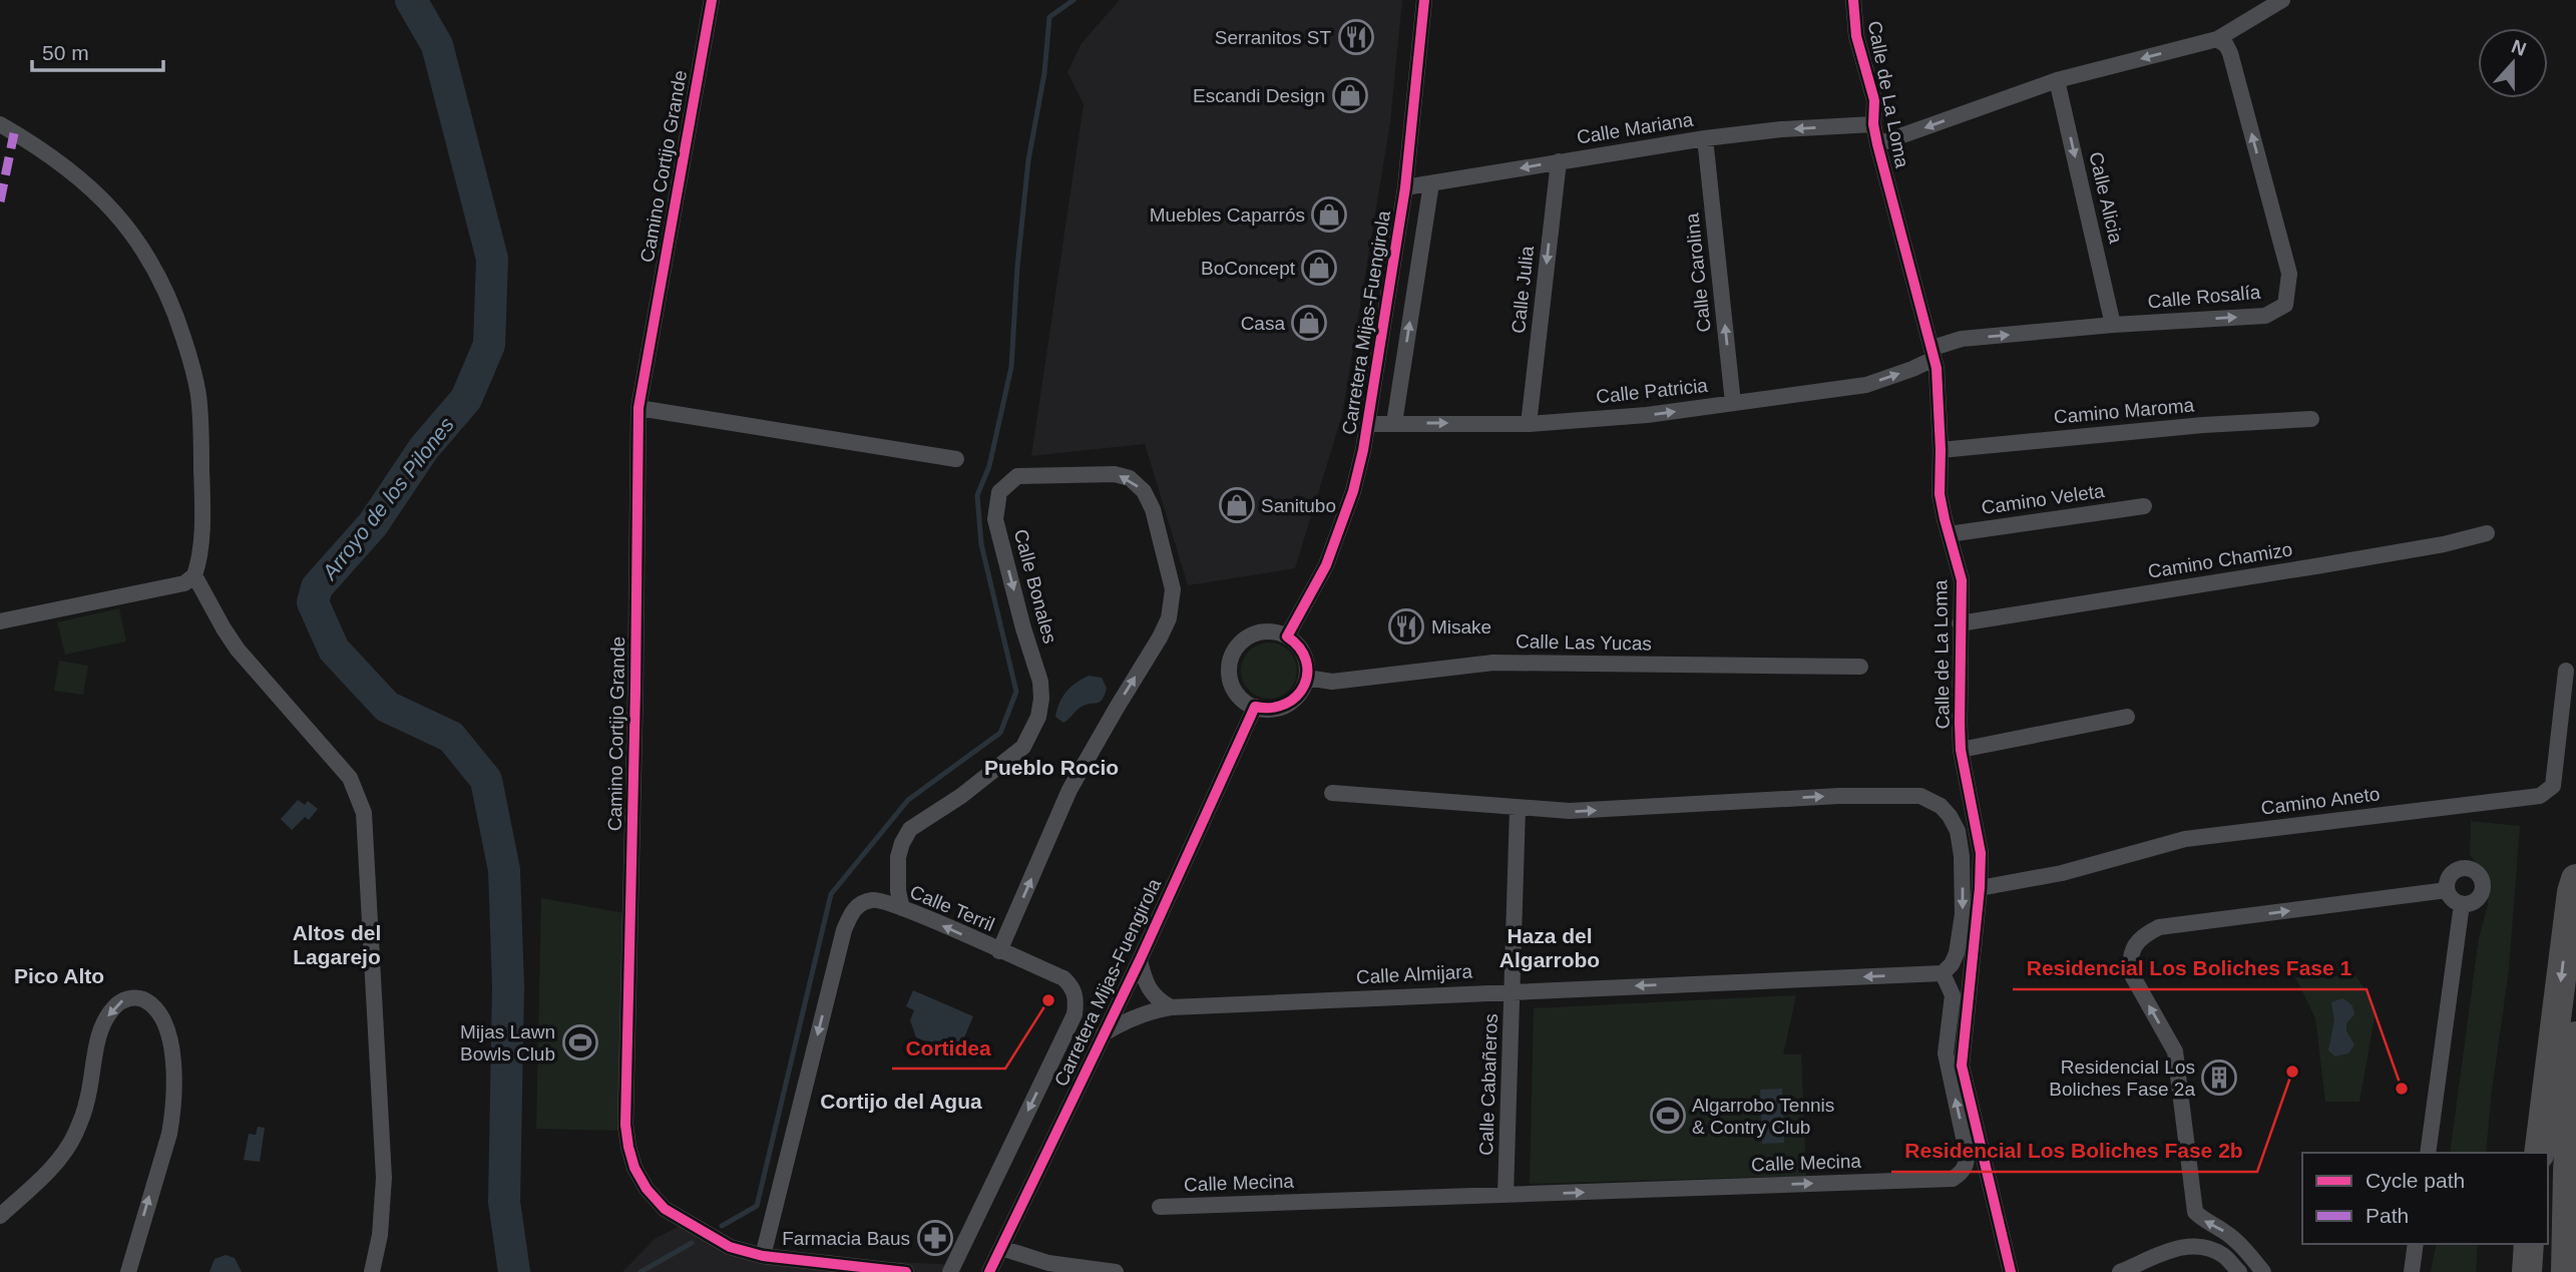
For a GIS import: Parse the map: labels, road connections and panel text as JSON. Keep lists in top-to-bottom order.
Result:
{
  "streets": {
    "street": [
      "Calle de La Loma",
      "Calle Mariana",
      "Camino Cortijo Grande",
      "Calle Alicia",
      "Calle Carolina",
      "Calle Julia",
      "Calle Rosalía",
      "Carretera Mijas-Fuengirola",
      "Calle Patricia",
      "Camino Maroma",
      "Camino Veleta",
      "Camino Chamizo",
      "Calle Bonales",
      "Calle Las Yucas",
      "Camino Aneto",
      "Calle Terril",
      "Calle Almijara",
      "Calle Cabañeros",
      "Calle Mecina"
    ]
  },
  "crossings": [
    ["Calle de La Loma", "Calle Mariana"],
    ["Calle de La Loma", "Calle Rosalía"],
    ["Calle de La Loma", "Calle Patricia"],
    ["Calle de La Loma", "Camino Maroma"],
    ["Calle de La Loma", "Camino Veleta"],
    ["Calle de La Loma", "Camino Chamizo"],
    ["Calle de La Loma", "Camino Aneto"],
    ["Calle Mariana", "Calle Carolina"],
    ["Calle Mariana", "Calle Julia"],
    ["Calle Mariana", "Carretera Mijas-Fuengirola"],
    ["Camino Cortijo Grande", "Calle Terril"],
    ["Calle Alicia", "Calle Rosalía"],
    ["Calle Carolina", "Calle Patricia"],
    ["Calle Julia", "Calle Patricia"],
    ["Calle Rosalía", "Calle Patricia"],
    ["Carretera Mijas-Fuengirola", "Calle Patricia"],
    ["Carretera Mijas-Fuengirola", "Calle Las Yucas"],
    ["Carretera Mijas-Fuengirola", "Calle Almijara"],
    ["Calle Bonales", "Calle Terril"],
    ["Calle Almijara", "Calle Cabañeros"],
    ["Calle Almijara", "Calle Mecina"],
    ["Calle Cabañeros", "Calle Mecina"]
  ],
  "one_way": [
    "Calle Mariana",
    "Calle Alicia",
    "Calle Carolina",
    "Calle Patricia",
    "Calle Almijara"
  ],
  "districts": [
    "Pueblo Rocio",
    "Altos del Lagarejo",
    "Haza del Algarrobo",
    "Pico Alto",
    "Cortijo del Agua"
  ],
  "water": ["Arroyo de los Pilones"],
  "places": {
    "restaurant": ["Serranitos ST", "Misake"],
    "shop": [
      "Escandi Design",
      "Muebles Caparrós",
      "BoConcept",
      "Casa",
      "Sanitubo"
    ],
    "other": ["Cortidea", "Residencial Los Boliches Fase 2b", "Residencial Los Boliches Fase 1"],
    "sports": ["Mijas Lawn Bowls Club", "Algarrobo Tennis & Contry Club"],
    "building": ["Residencial Los Boliches Fase 2a"],
    "pharmacy": ["Farmacia Baus"]
  },
  "legend": ["Cycle path", "Path"],
  "scale_bar": "50 m",
  "north": "top"
}
